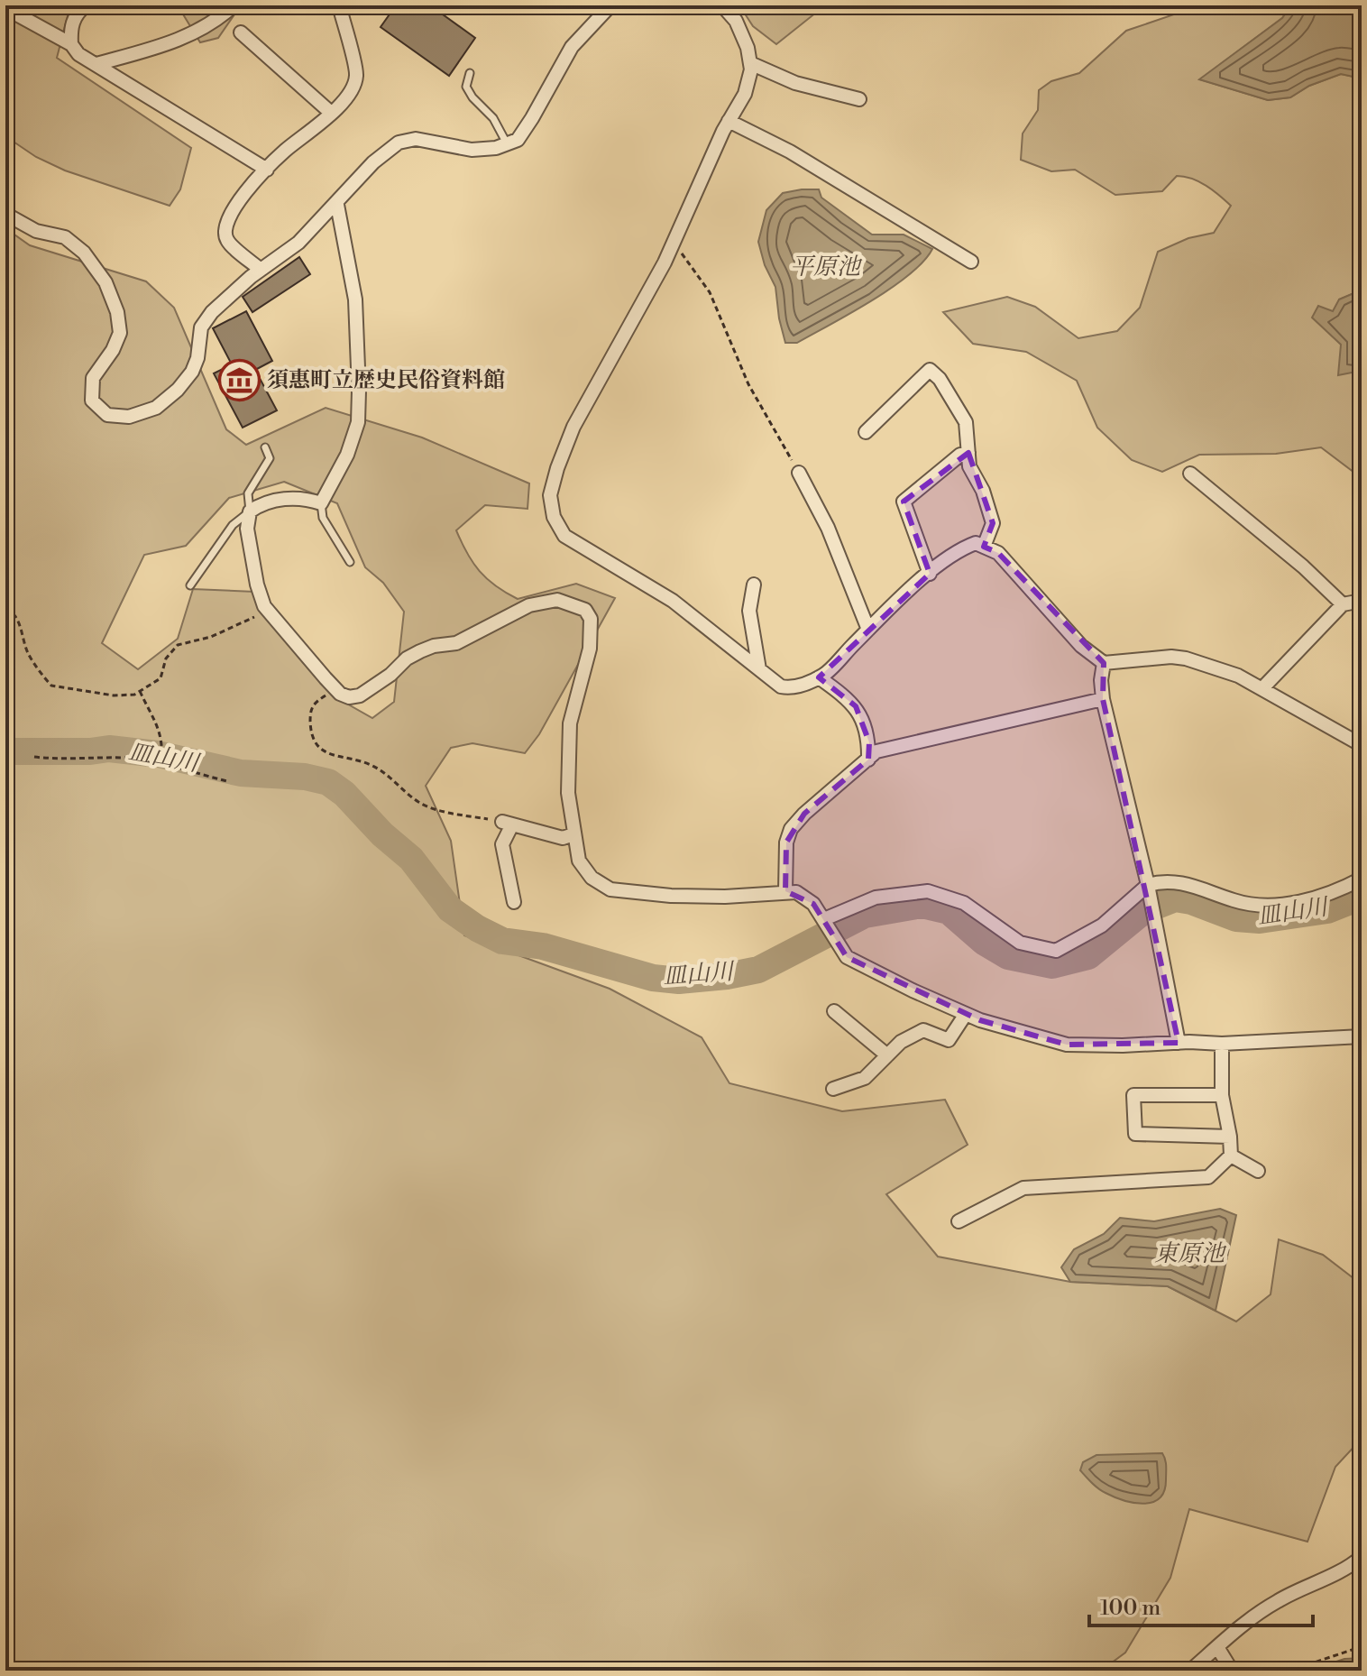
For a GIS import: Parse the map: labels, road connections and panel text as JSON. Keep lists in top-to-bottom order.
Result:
{
  "water": ["平原池", "皿山川", "東原池"],
  "places": {
    "museum": ["須惠町立歴史民俗資料館"]
  },
  "scale_bar": "100 m"
}
